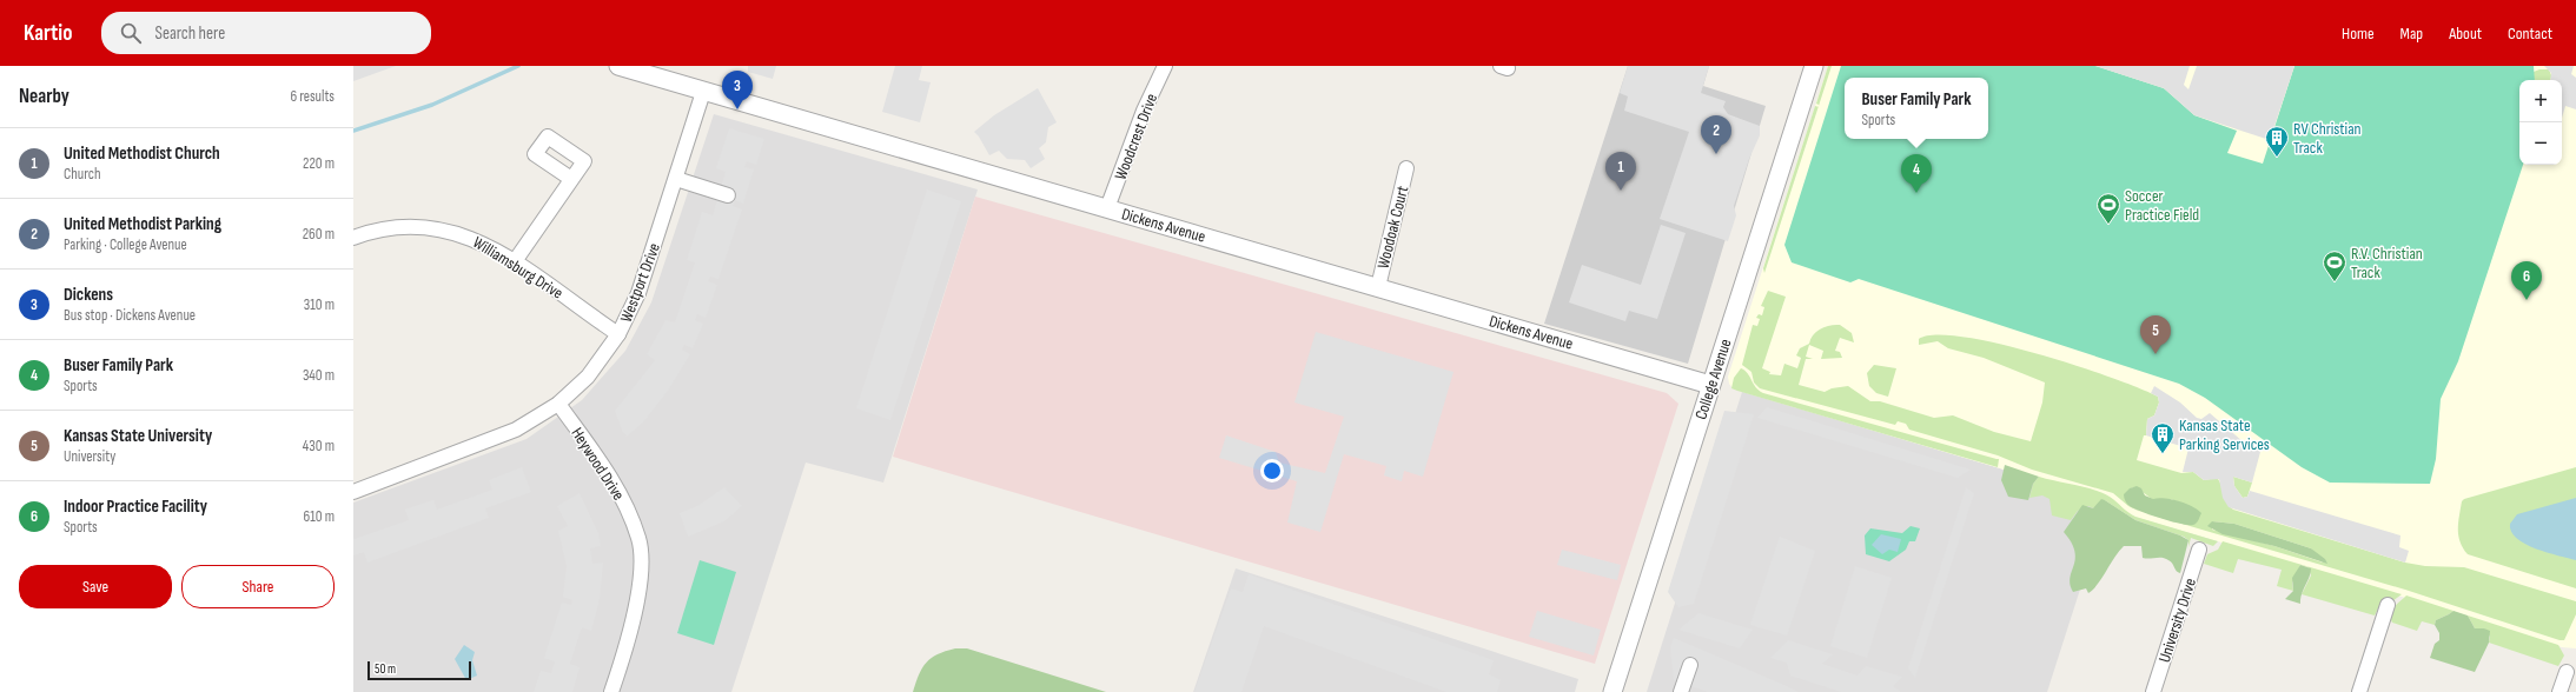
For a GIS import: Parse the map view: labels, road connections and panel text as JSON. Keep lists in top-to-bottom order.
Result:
{
  "streets": {
    "street": [
      "Woodcrest Drive",
      "Dickens Avenue",
      "Woodoak Court",
      "Williamsburg Drive",
      "Westport Drive",
      "College Avenue",
      "Heywood Drive",
      "University Drive"
    ]
  },
  "crossings": [
    ["Woodcrest Drive", "Dickens Avenue"],
    ["Dickens Avenue", "Woodoak Court"],
    ["Dickens Avenue", "Westport Drive"],
    ["Dickens Avenue", "College Avenue"],
    ["Williamsburg Drive", "Westport Drive"],
    ["Westport Drive", "Heywood Drive"]
  ],
  "places": {
    "building": ["RV Christian Track", "Kansas State Parking Services"],
    "sports": ["Soccer Practice Field", "R.V. Christian Track"]
  },
  "scale_bar": "50 m",
  "page": {
    "header": "Kartio",
    "search": "Search here",
    "nav": [
      "Home",
      "Map",
      "About",
      "Contact"
    ],
    "heading": ["Nearby", "6 results"],
    "pins": [
      "3",
      "2",
      "1",
      "4",
      "6",
      "5"
    ],
    "popup": ["Buser Family Park", "Sports"],
    "map_buttons": ["+", "−"],
    "list": [
      {
        "mark": "1",
        "name": "United Methodist Church",
        "note": "Church",
        "value": "220 m"
      },
      {
        "mark": "2",
        "name": "United Methodist Parking",
        "note": "Parking · College Avenue",
        "value": "260 m"
      },
      {
        "mark": "3",
        "name": "Dickens",
        "note": "Bus stop · Dickens Avenue",
        "value": "310 m"
      },
      {
        "mark": "4",
        "name": "Buser Family Park",
        "note": "Sports",
        "value": "340 m"
      },
      {
        "mark": "5",
        "name": "Kansas State University",
        "note": "University",
        "value": "430 m"
      },
      {
        "mark": "6",
        "name": "Indoor Practice Facility",
        "note": "Sports",
        "value": "610 m"
      }
    ],
    "buttons": ["Save", "Share"],
    "scale": "50 m"
  }
}
